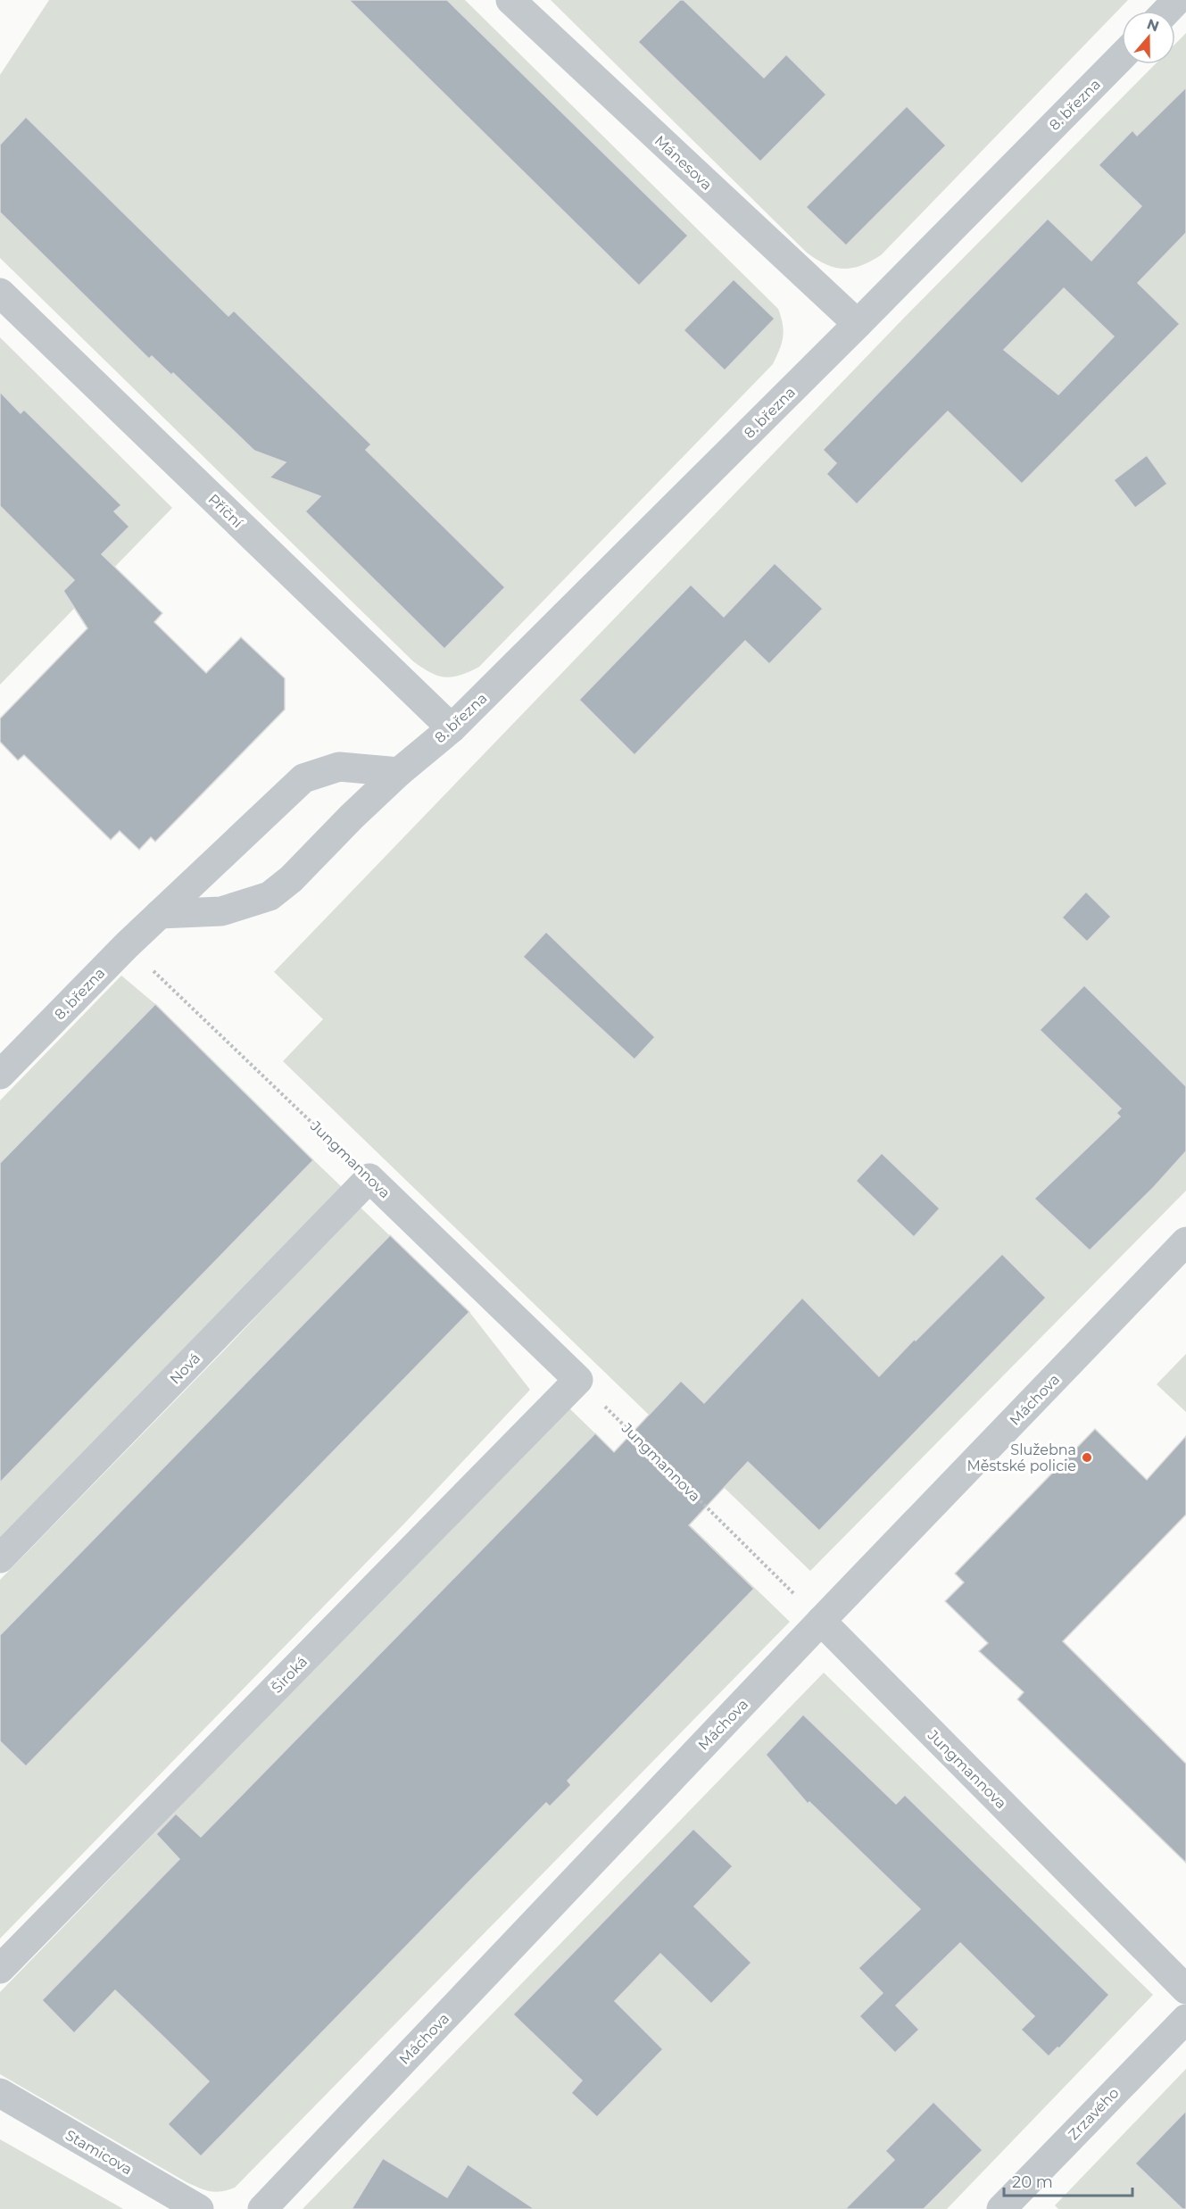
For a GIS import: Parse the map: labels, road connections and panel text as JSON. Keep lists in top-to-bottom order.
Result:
{
  "streets": {
    "street": [
      "8. března",
      "Mánesova",
      "Příční",
      "Jungmannova",
      "Nová",
      "Máchova",
      "Široká",
      "Zrzavého",
      "Stamicova"
    ]
  },
  "crossings": [
    ["8. března", "Mánesova"],
    ["8. března", "Příční"],
    ["8. března", "Jungmannova"],
    ["Jungmannova", "Nová"],
    ["Jungmannova", "Máchova"],
    ["Jungmannova", "Široká"]
  ],
  "places": ["Služebna Městské policie"],
  "scale_bar": "20 m",
  "north": "top"
}
